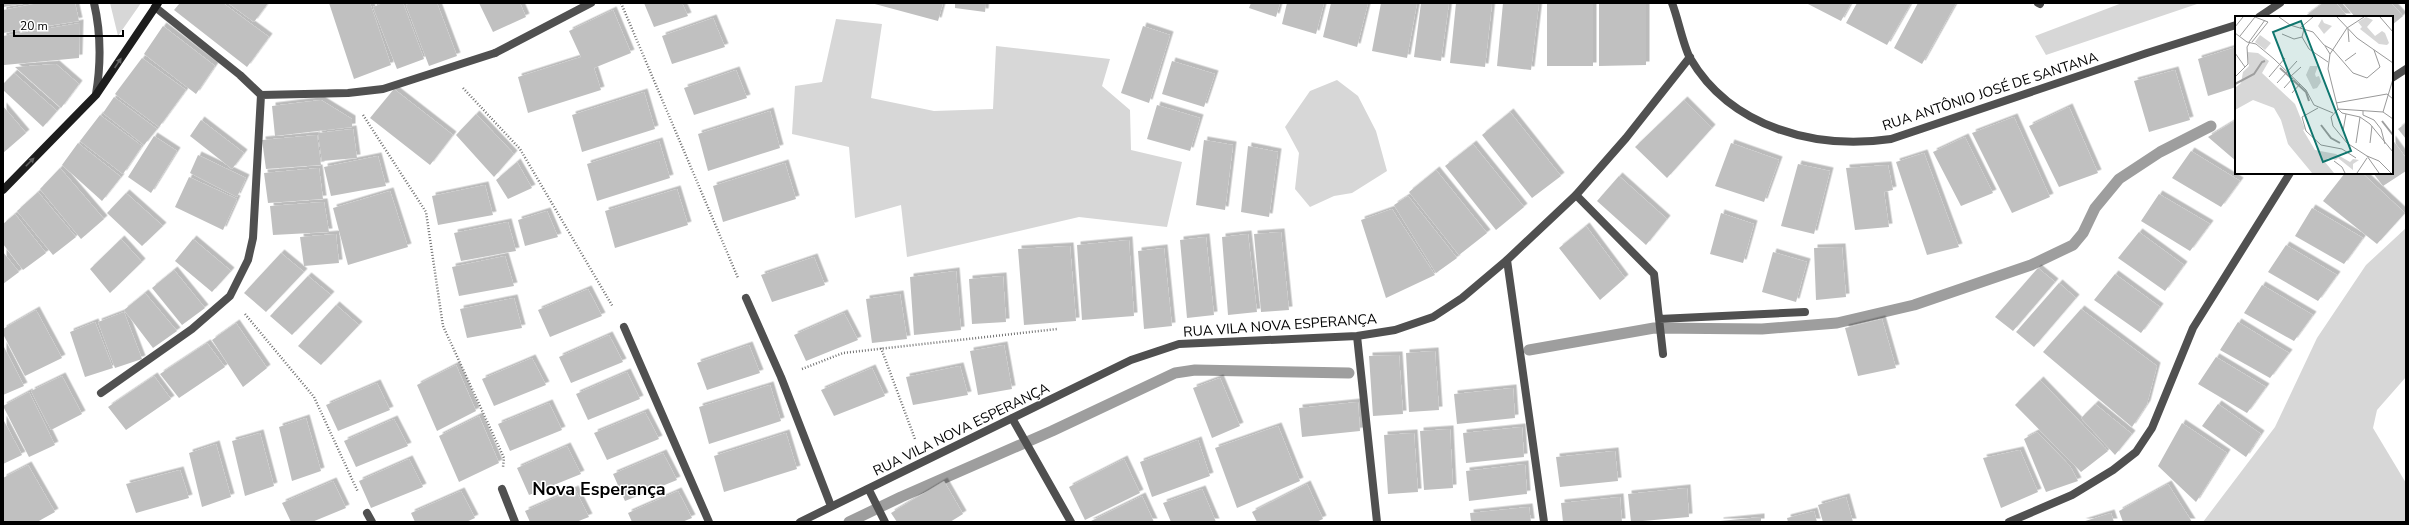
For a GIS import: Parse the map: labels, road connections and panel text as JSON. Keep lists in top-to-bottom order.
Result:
{
  "streets": {
    "street": ["RUA ANTÔNIO JOSÉ DE SANTANA", "RUA VILA NOVA ESPERANÇA"]
  },
  "crossings": [
    ["RUA ANTÔNIO JOSÉ DE SANTANA", "RUA VILA NOVA ESPERANÇA"]
  ],
  "districts": ["Nova Esperança"],
  "scale_bar": "20 m"
}
